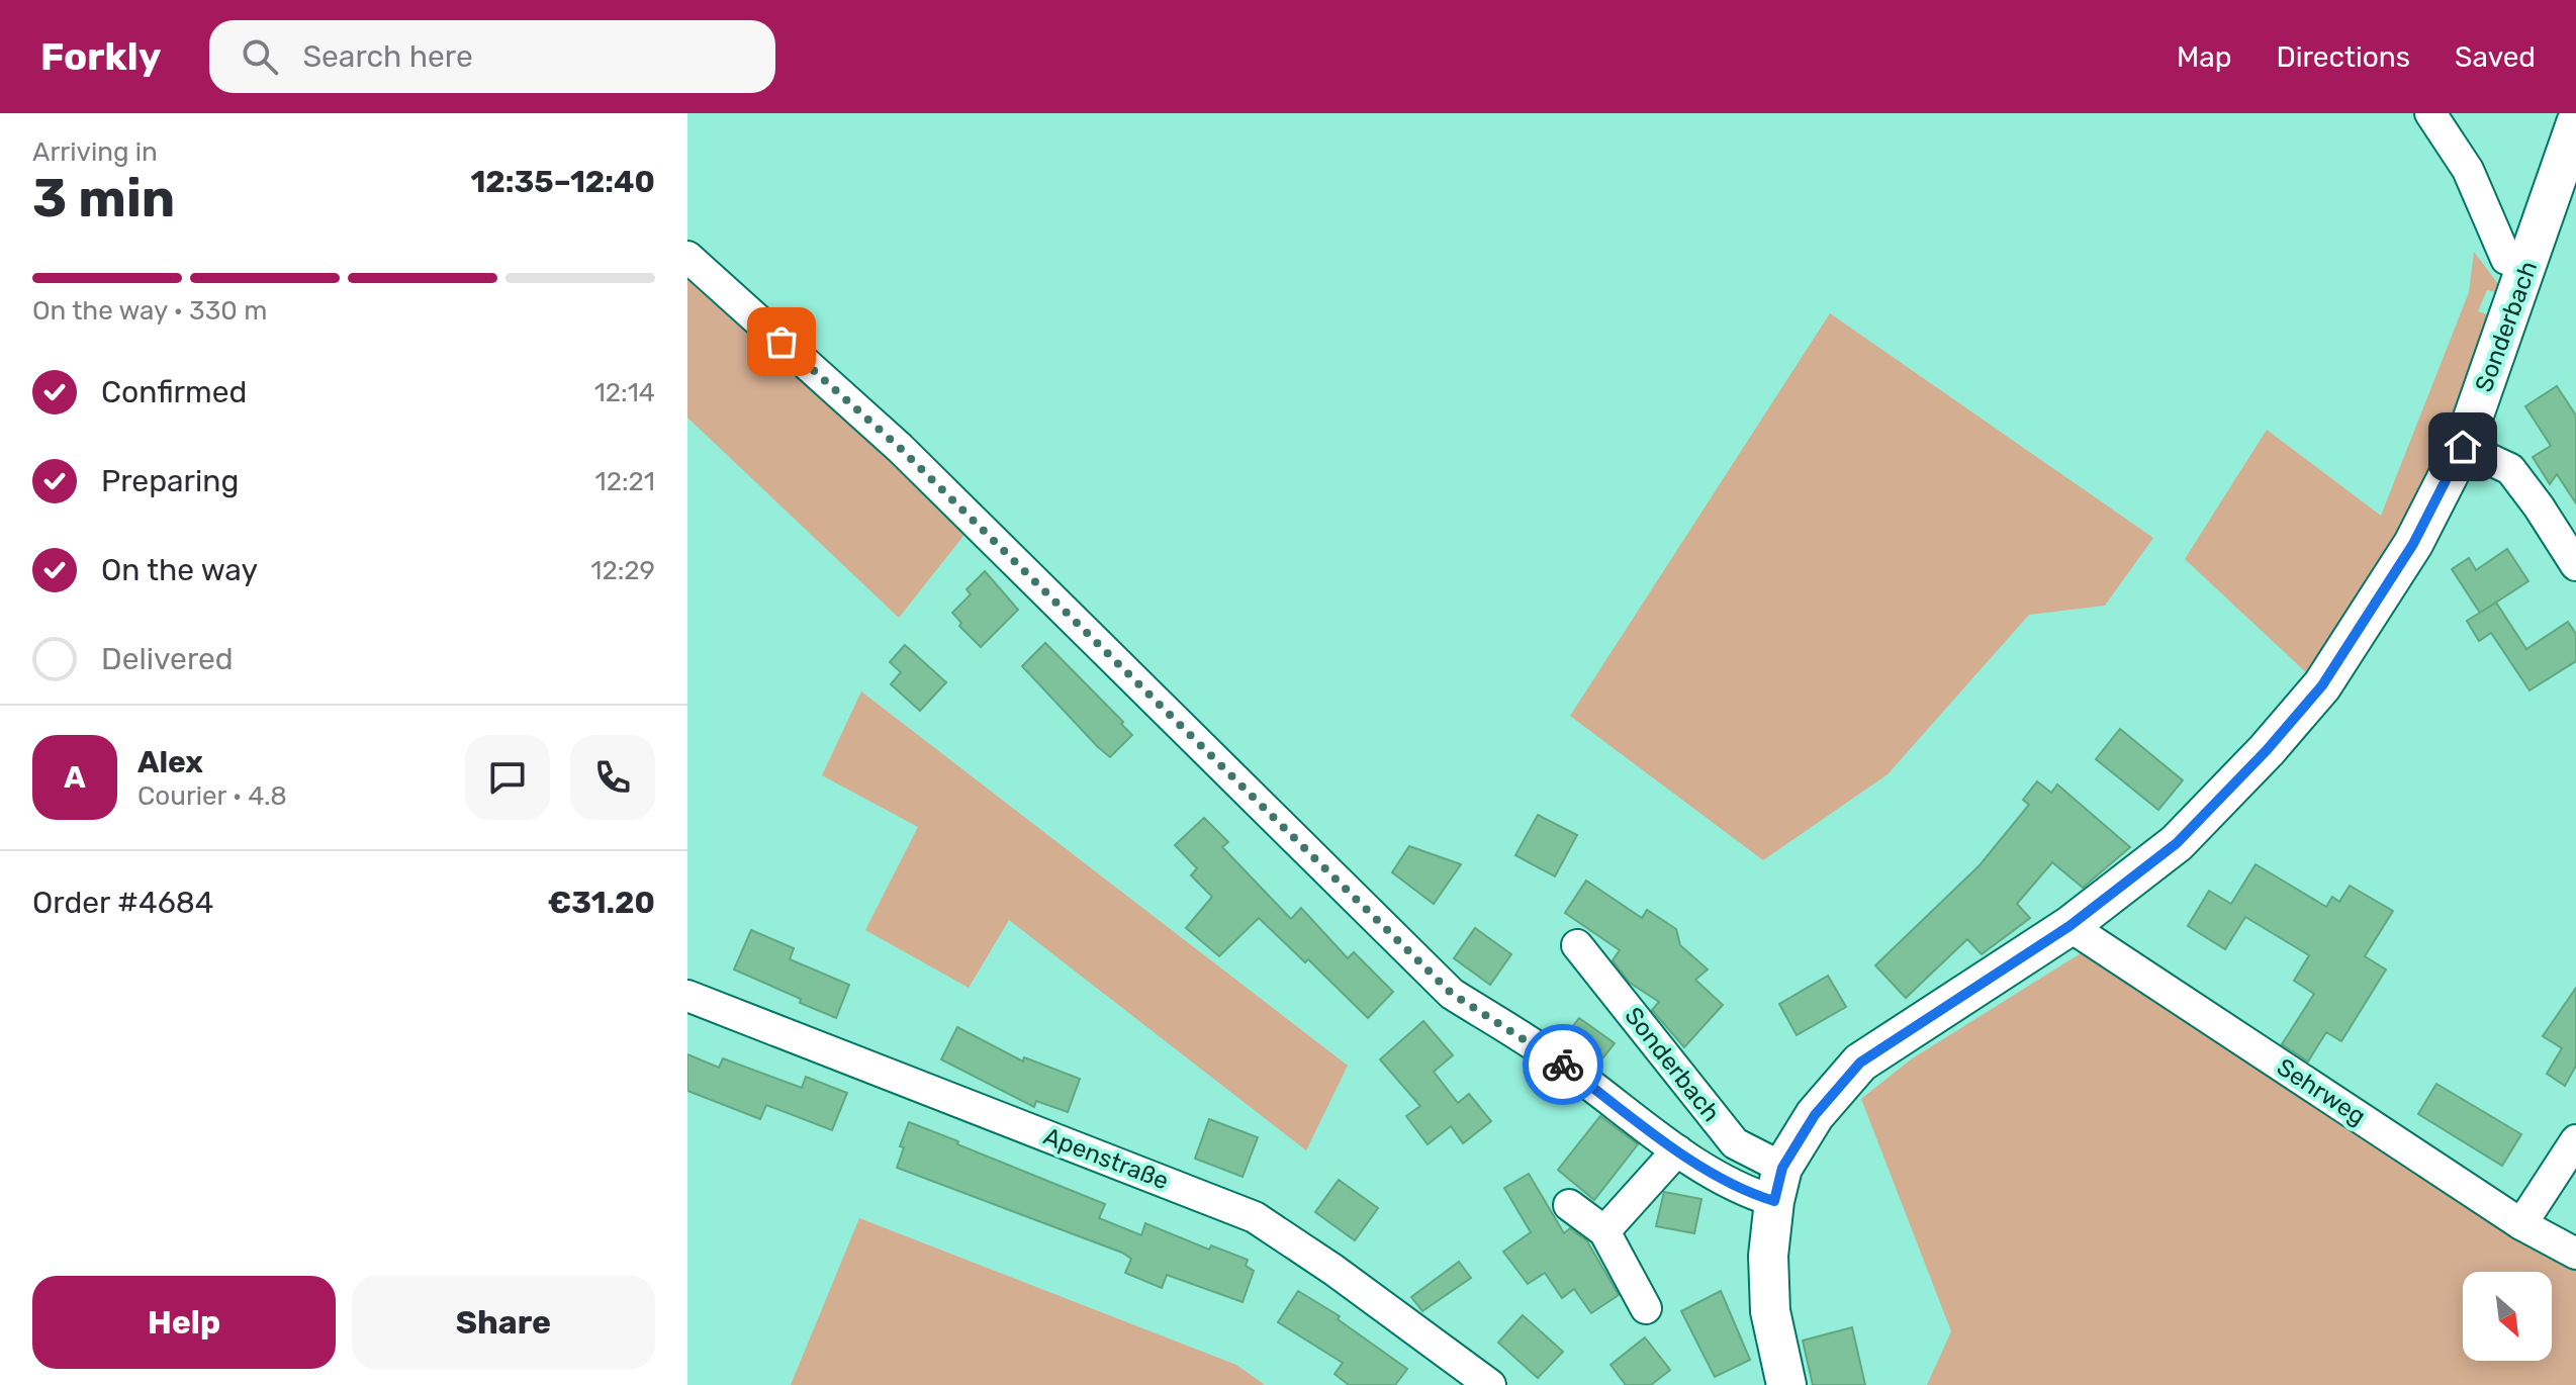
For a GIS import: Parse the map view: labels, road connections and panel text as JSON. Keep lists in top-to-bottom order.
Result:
{
  "streets": {
    "street": ["Sonderbach", "Sehrweg", "Apenstraße"]
  },
  "crossings": [
    ["Sonderbach", "Sehrweg"]
  ],
  "north": "bottom right",
  "page": {
    "header": "Forkly",
    "search": "Search here",
    "nav": ["Map", "Directions", "Saved"],
    "heading": ["3 min", "Arriving in", "12:35–12:40"],
    "panel": [
      "Alex",
      "Courier · 4.8",
      "Order #4684",
      "€31.20"
    ],
    "bar": "On the way · 330 m",
    "list": [
      ["Confirmed", "12:14"],
      ["Preparing", "12:21"],
      ["On the way", "12:29"],
      "Delivered"
    ],
    "round": "A",
    "buttons": ["Help", "Share"]
  }
}
